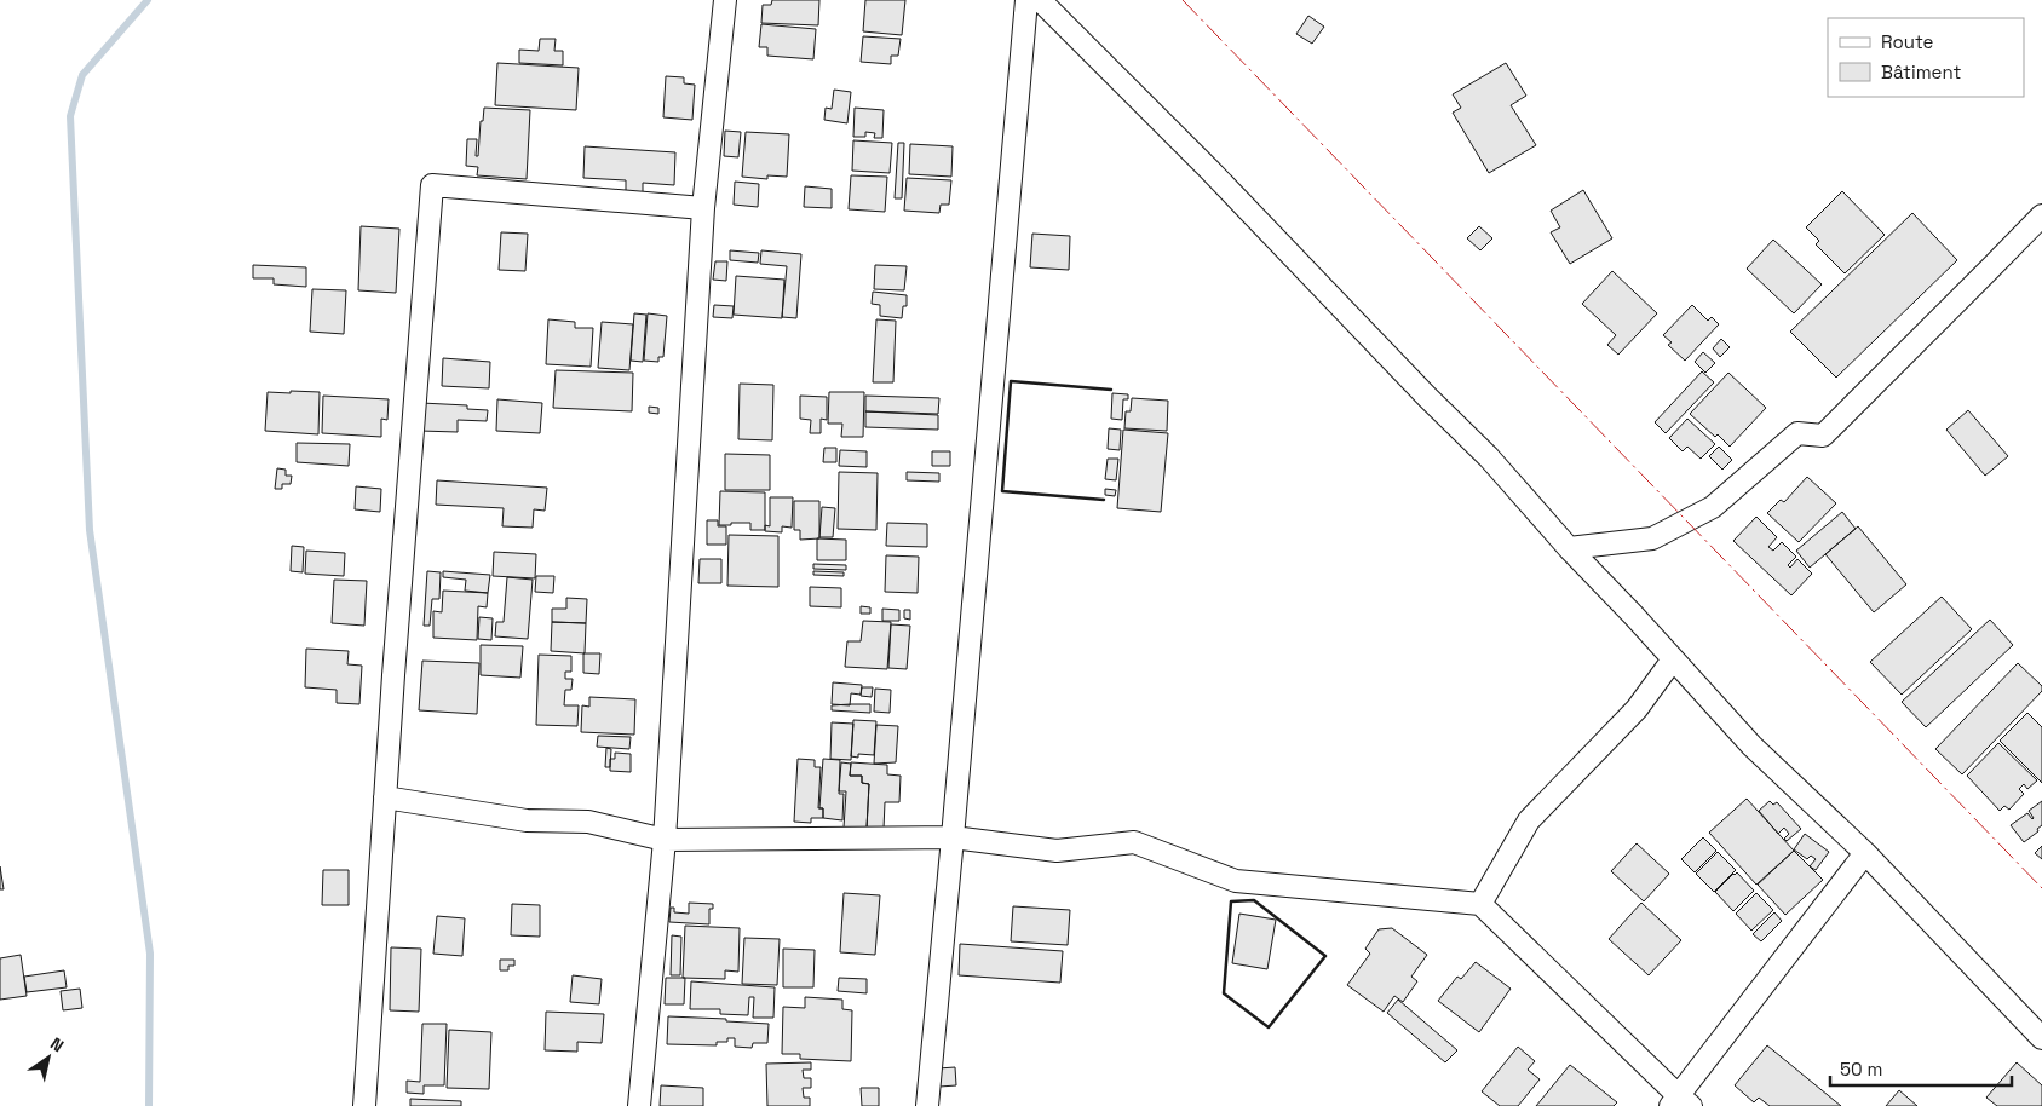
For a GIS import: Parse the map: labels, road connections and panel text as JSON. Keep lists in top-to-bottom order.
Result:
{
  "legend": ["Route", "Bâtiment"],
  "scale_bar": "50 m",
  "north": "top right"
}
